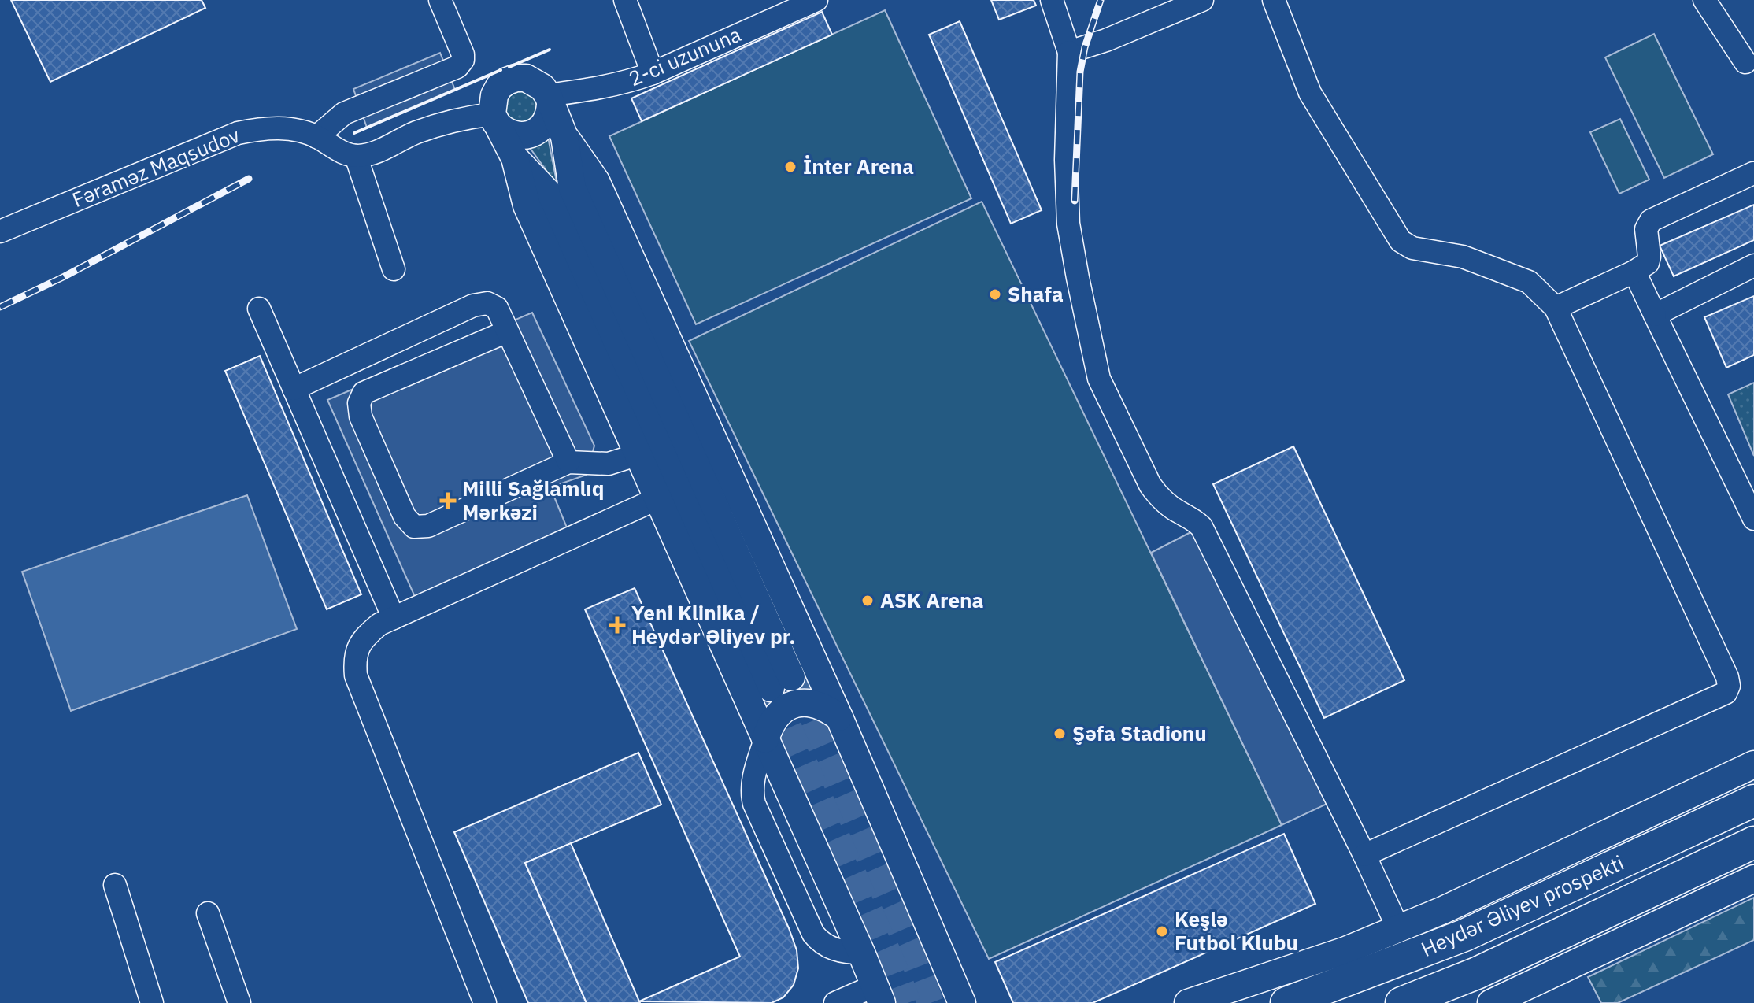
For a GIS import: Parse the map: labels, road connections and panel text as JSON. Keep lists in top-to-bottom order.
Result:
{
  "streets": {
    "highway": ["Heydər Əliyev prospekti"],
    "street": ["2-ci uzununa", "Fəraməz Maqsudov"]
  },
  "places": {
    "other": [
      "İnter Arena",
      "Shafa",
      "ASK Arena",
      "Şəfa Stadionu",
      "Keşlə Futbol Klubu"
    ],
    "health": ["Milli Sağlamlıq Mərkəzi", "Yeni Klinika / Heydər Əliyev pr."]
  }
}
